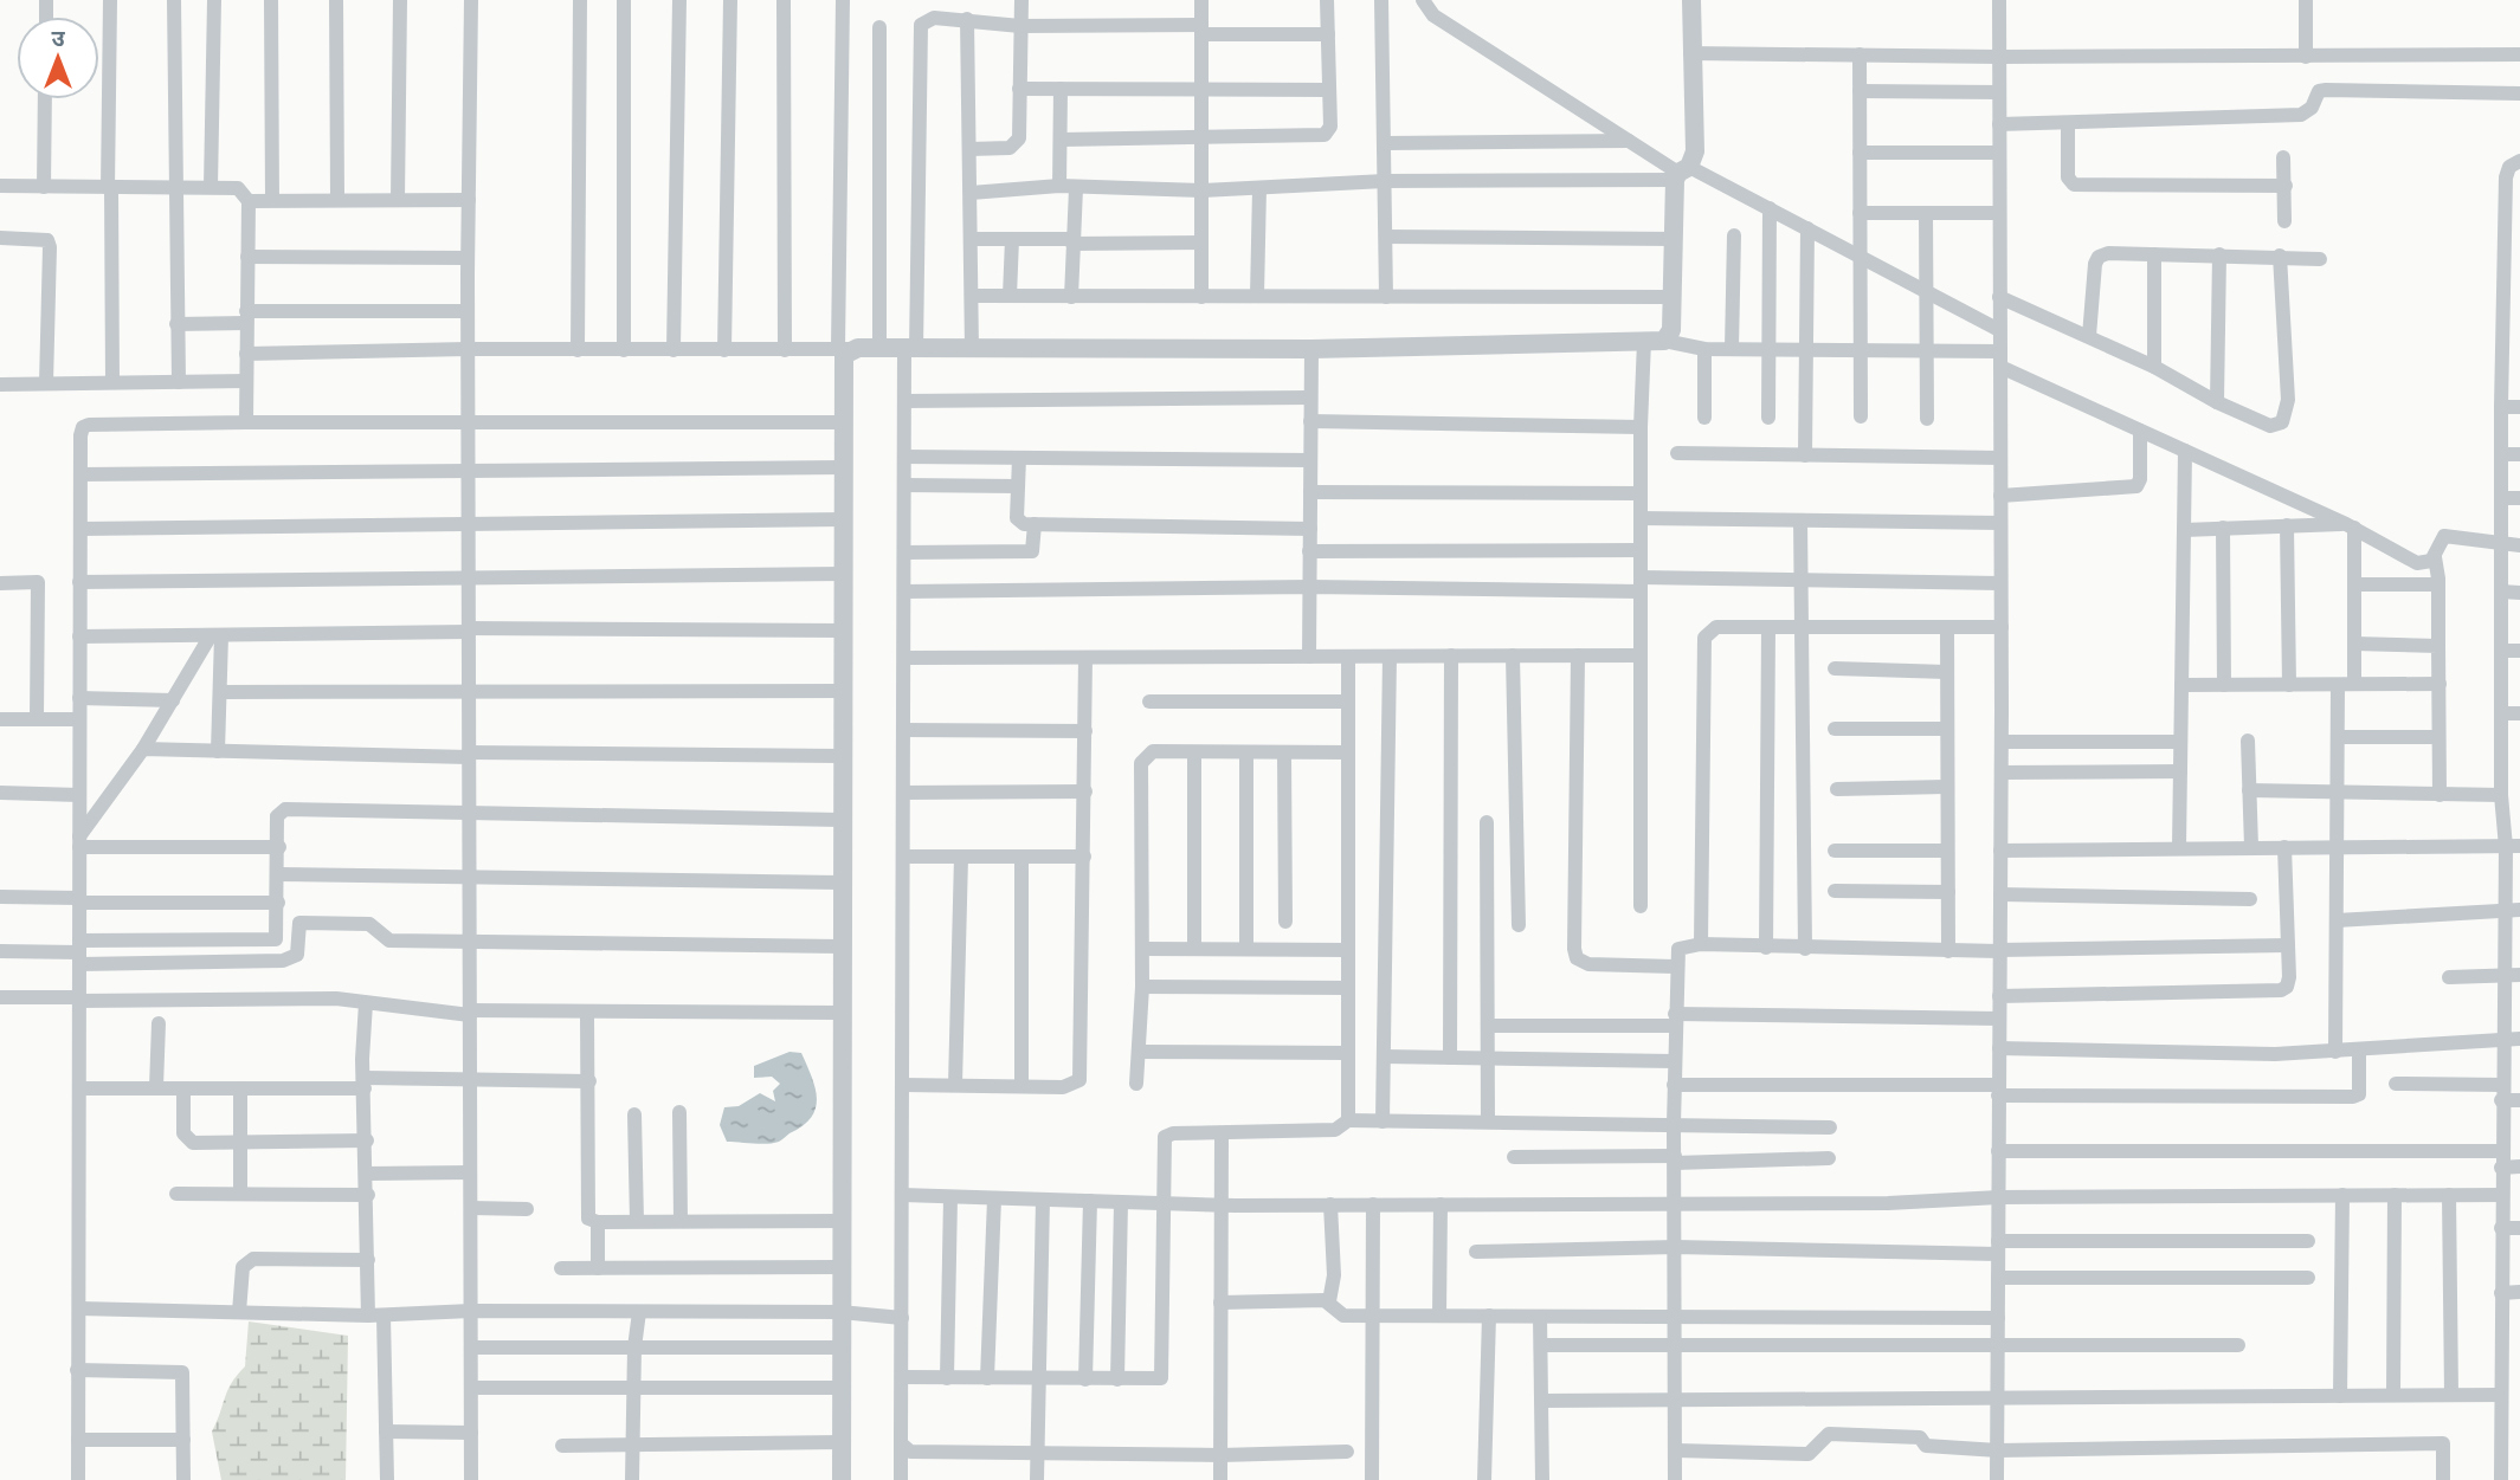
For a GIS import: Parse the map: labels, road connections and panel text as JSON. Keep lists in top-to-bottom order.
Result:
{
  "north": "top"
}
